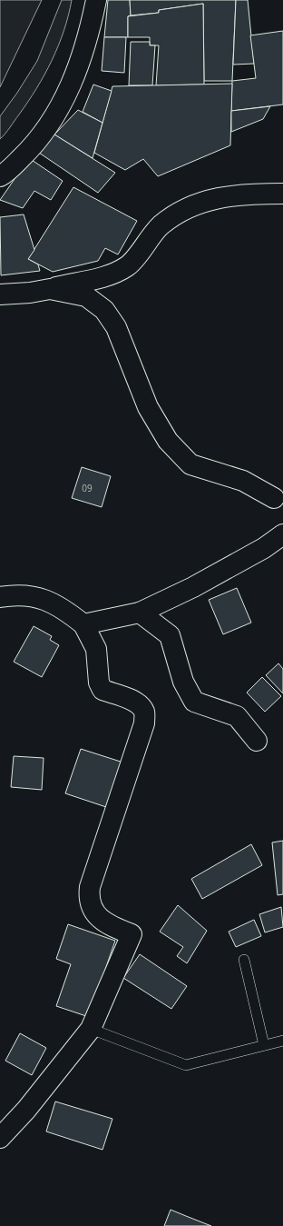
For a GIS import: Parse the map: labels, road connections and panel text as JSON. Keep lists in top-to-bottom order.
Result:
{
  "house_numbers": ["09"]
}
